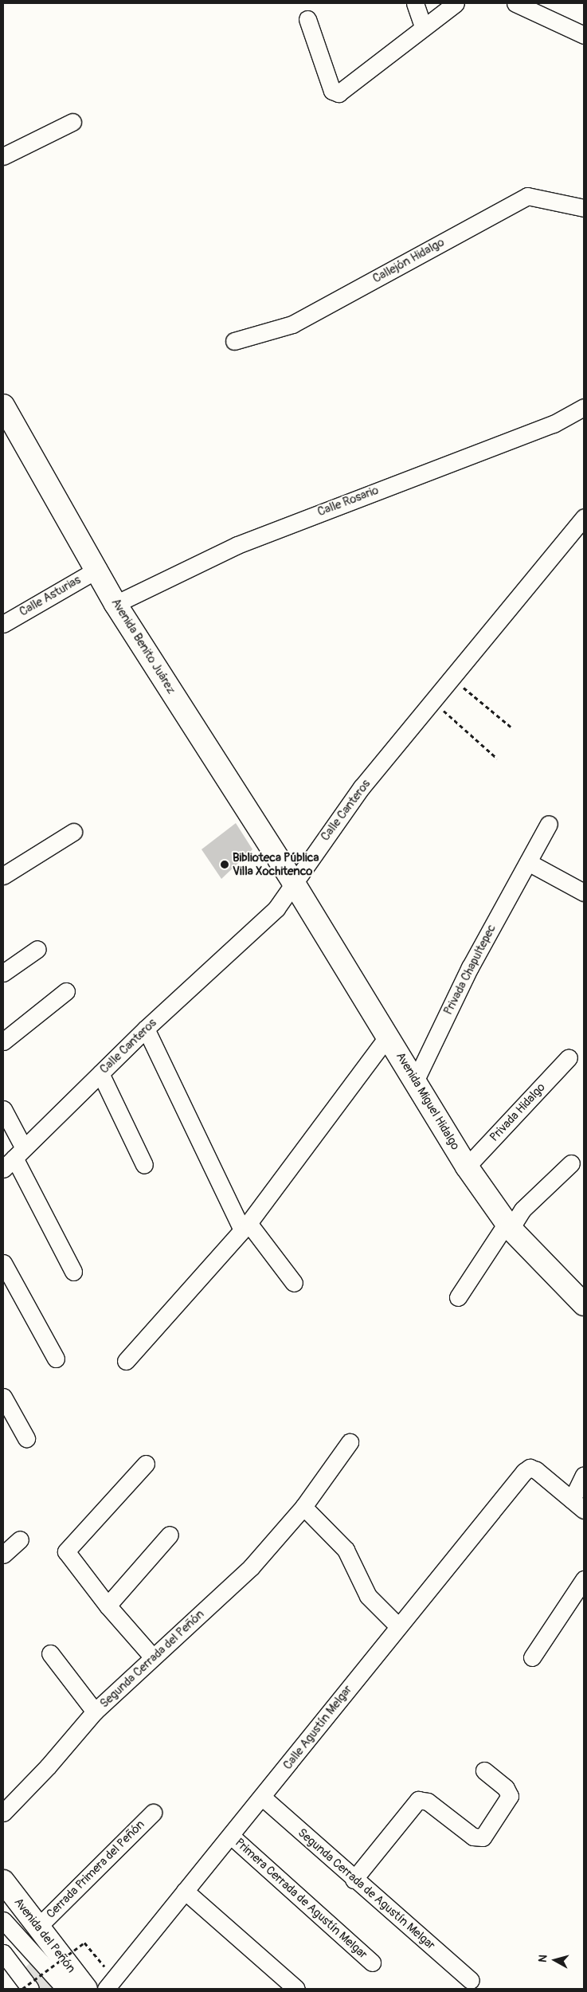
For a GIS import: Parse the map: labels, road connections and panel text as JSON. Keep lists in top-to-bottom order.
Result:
{
  "streets": {
    "main road": ["Avenida Benito Juárez", "Avenida Miguel Hidalgo", "Avenida del Peñón"],
    "street": [
      "Callejón Hidalgo",
      "Calle Rosario",
      "Calle Asturias",
      "Calle Canteros",
      "Privada Chapultepec",
      "Privada Hidalgo",
      "Segunda Cerrada del Peñón",
      "Calle Agustín Melgar",
      "Cerrada Primera del Peñón",
      "Segunda Cerrada de Agustín Melgar",
      "Primera Cerrada de Agustín Melgar"
    ]
  },
  "crossings": [
    ["Calle Rosario", "Avenida Benito Juárez"],
    ["Calle Asturias", "Avenida Benito Juárez"],
    ["Avenida Benito Juárez", "Calle Canteros"],
    ["Avenida Benito Juárez", "Avenida Miguel Hidalgo"],
    ["Calle Canteros", "Avenida Miguel Hidalgo"],
    ["Privada Chapultepec", "Avenida Miguel Hidalgo"],
    ["Avenida Miguel Hidalgo", "Privada Hidalgo"],
    ["Calle Agustín Melgar", "Segunda Cerrada de Agustín Melgar"],
    ["Calle Agustín Melgar", "Primera Cerrada de Agustín Melgar"],
    ["Cerrada Primera del Peñón", "Avenida del Peñón"]
  ],
  "places": ["Biblioteca Pública Villa Xochitenco"],
  "north": "left"
}
